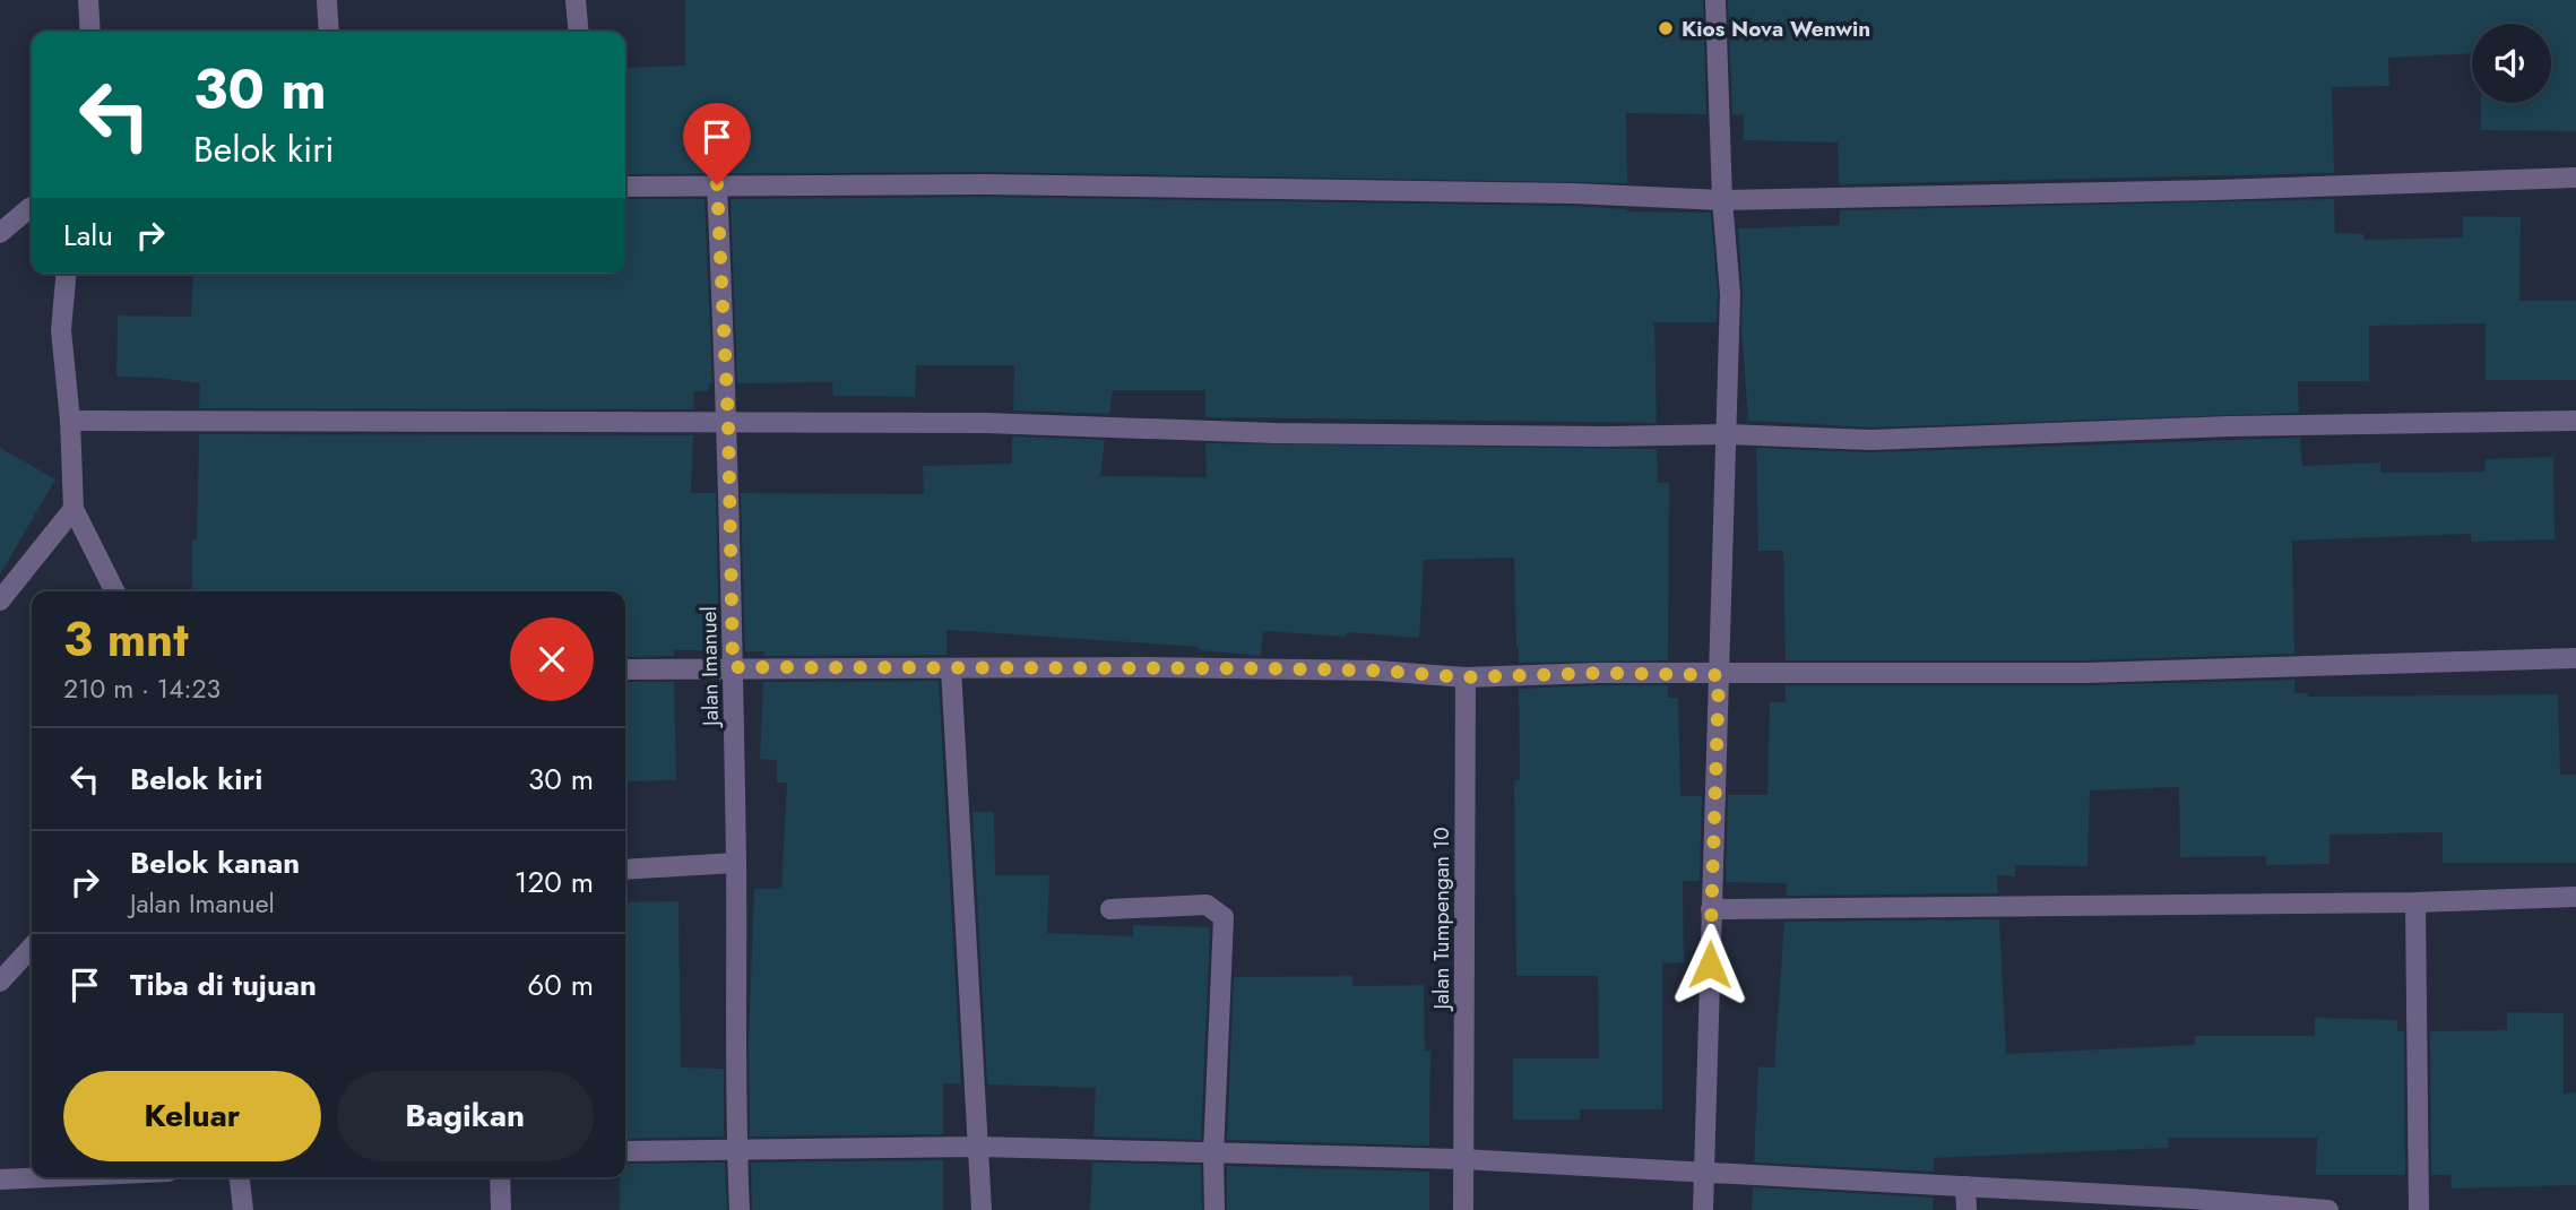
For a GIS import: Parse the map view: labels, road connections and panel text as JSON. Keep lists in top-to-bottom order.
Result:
{
  "streets": {
    "street": ["Jalan Imanuel", "Jalan Tumpengan 10"]
  },
  "places": ["Kios Nova Wenwin"],
  "page": {
    "turn": ["30 m", "Belok kiri"],
    "then": "Lalu",
    "heading": ["3 mnt", "210 m · 14:23"],
    "list": [
      {
        "name": "Belok kiri",
        "value": "30 m"
      },
      {
        "name": "Belok kanan",
        "note": "Jalan Imanuel",
        "value": "120 m"
      },
      {
        "name": "Tiba di tujuan",
        "value": "60 m"
      }
    ],
    "buttons": ["Keluar", "Bagikan"]
  }
}
